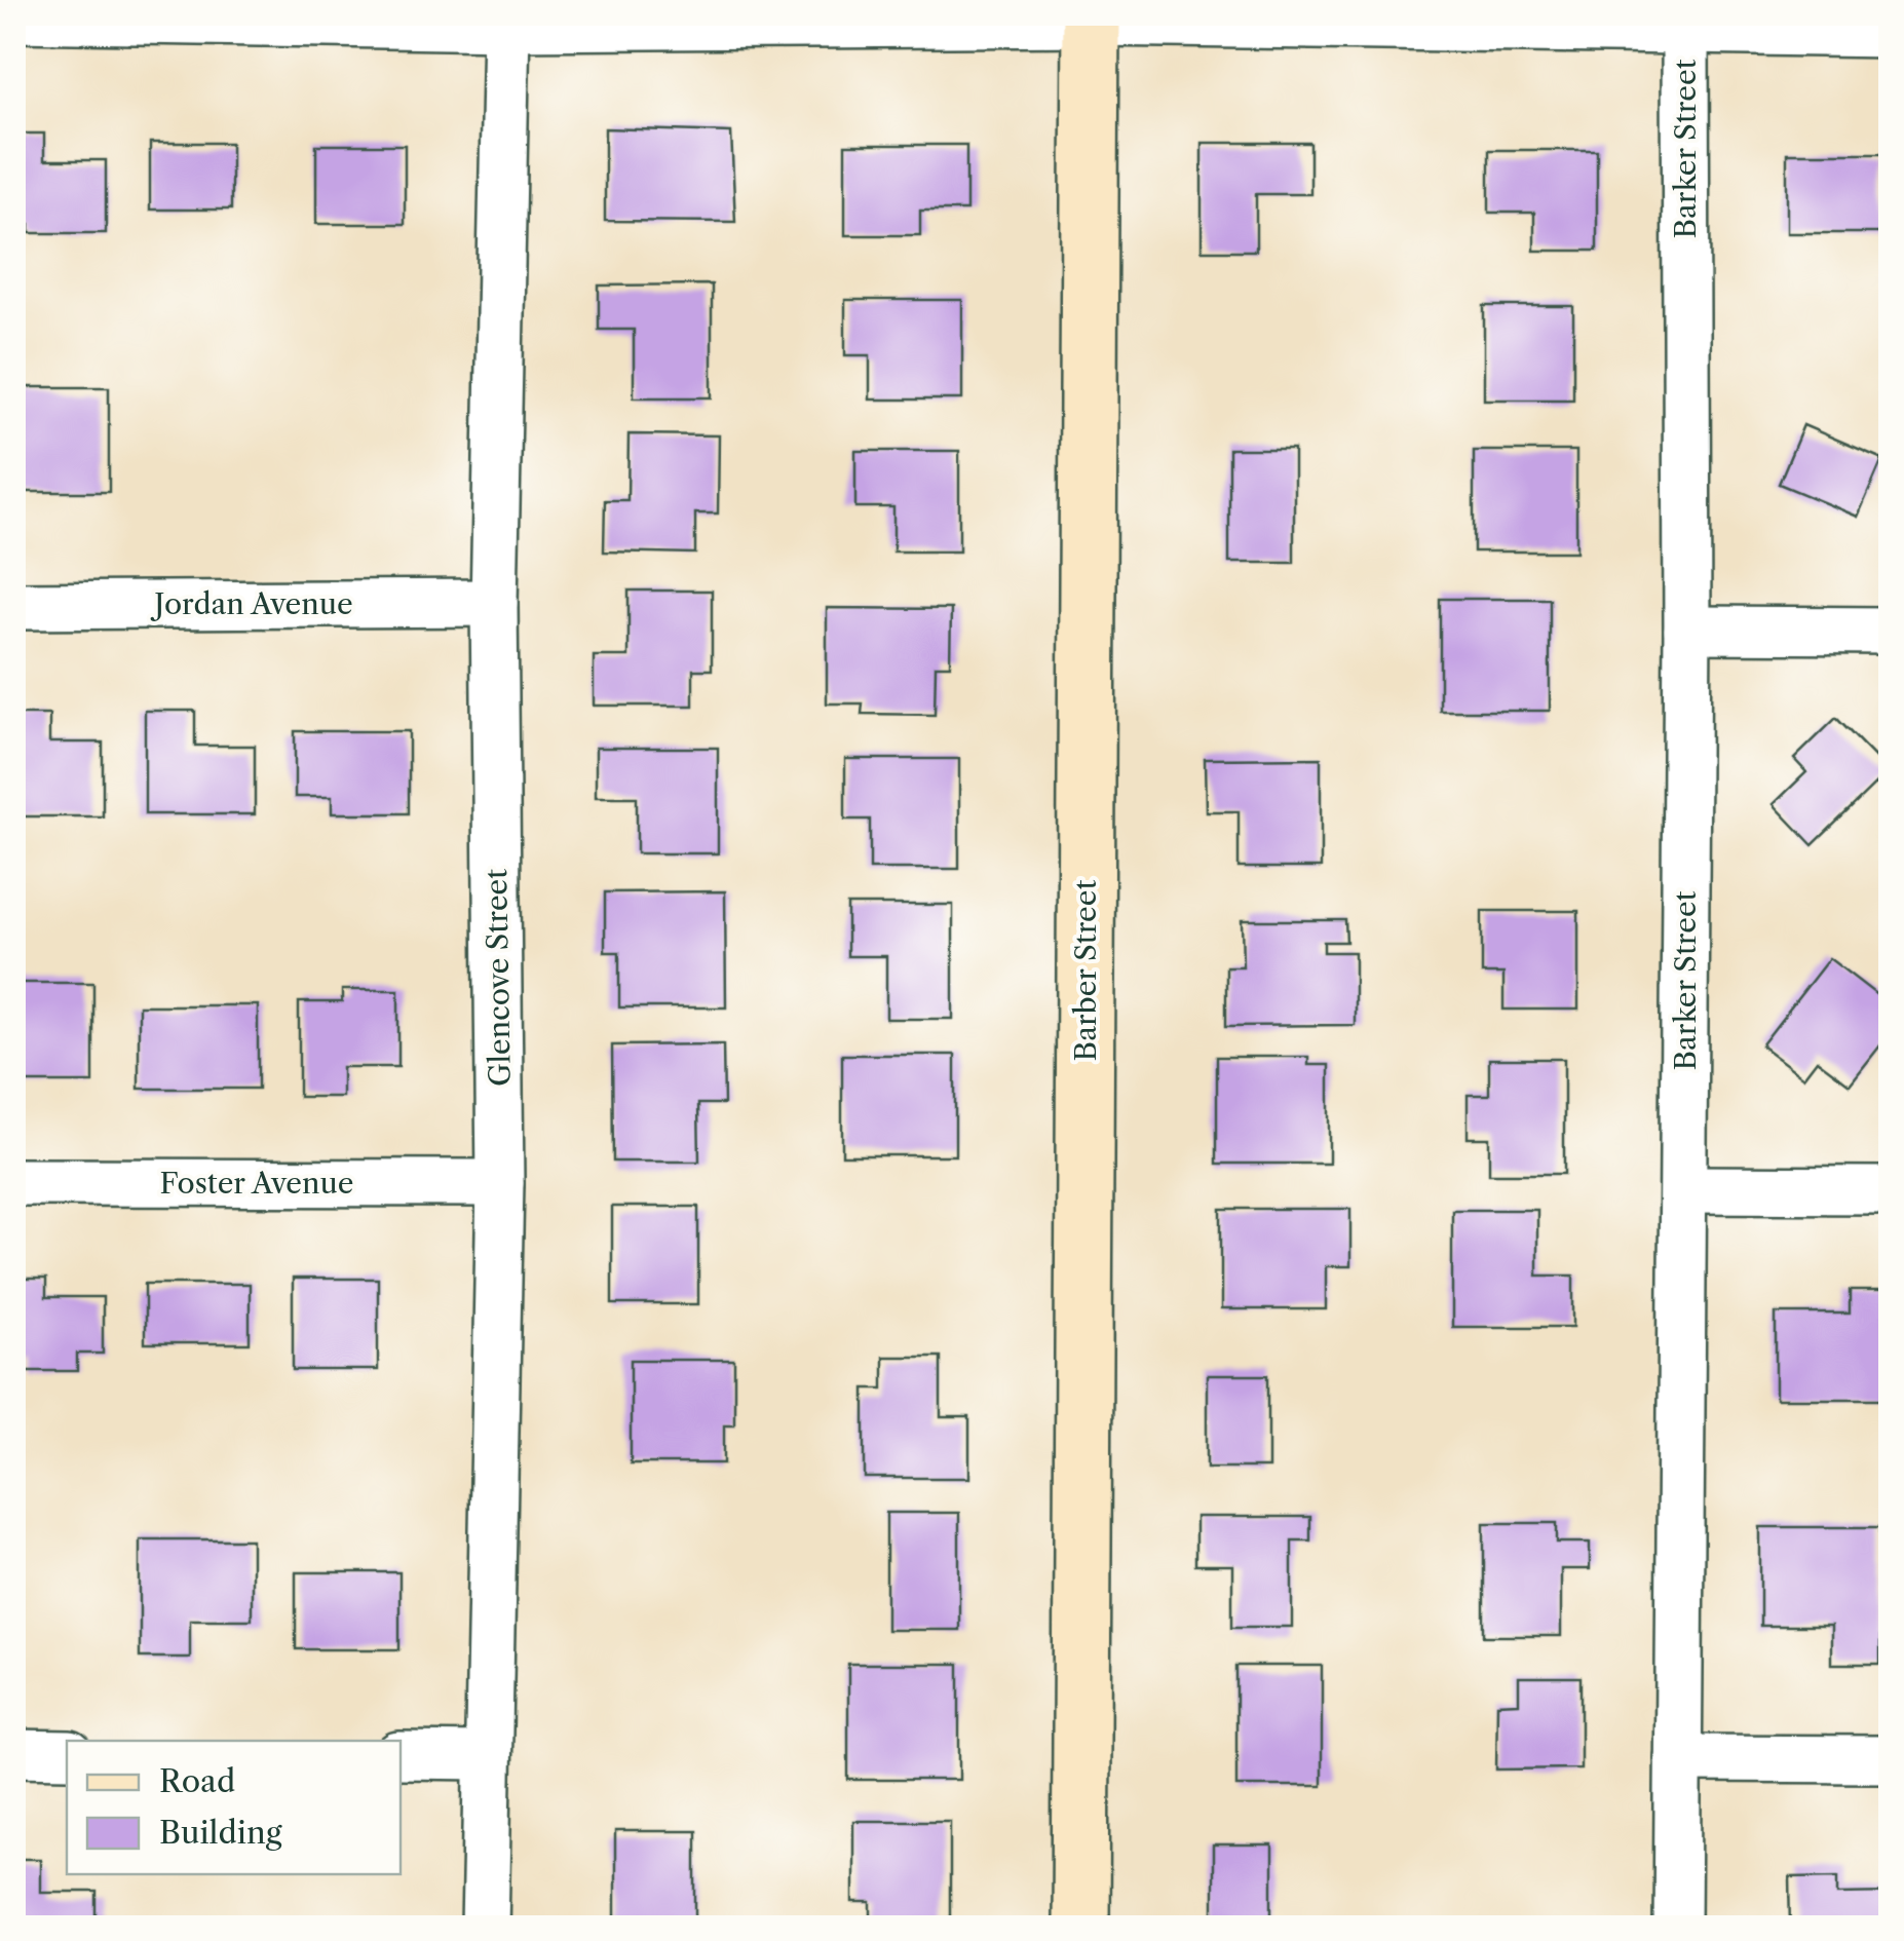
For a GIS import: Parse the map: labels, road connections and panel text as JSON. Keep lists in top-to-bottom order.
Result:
{
  "streets": {
    "street": [
      "Barker Street",
      "Jordan Avenue",
      "Barber Street",
      "Glencove Street",
      "Foster Avenue"
    ]
  },
  "crossings": [
    ["Jordan Avenue", "Glencove Street"],
    ["Glencove Street", "Foster Avenue"]
  ],
  "legend": ["Road", "Building"]
}
